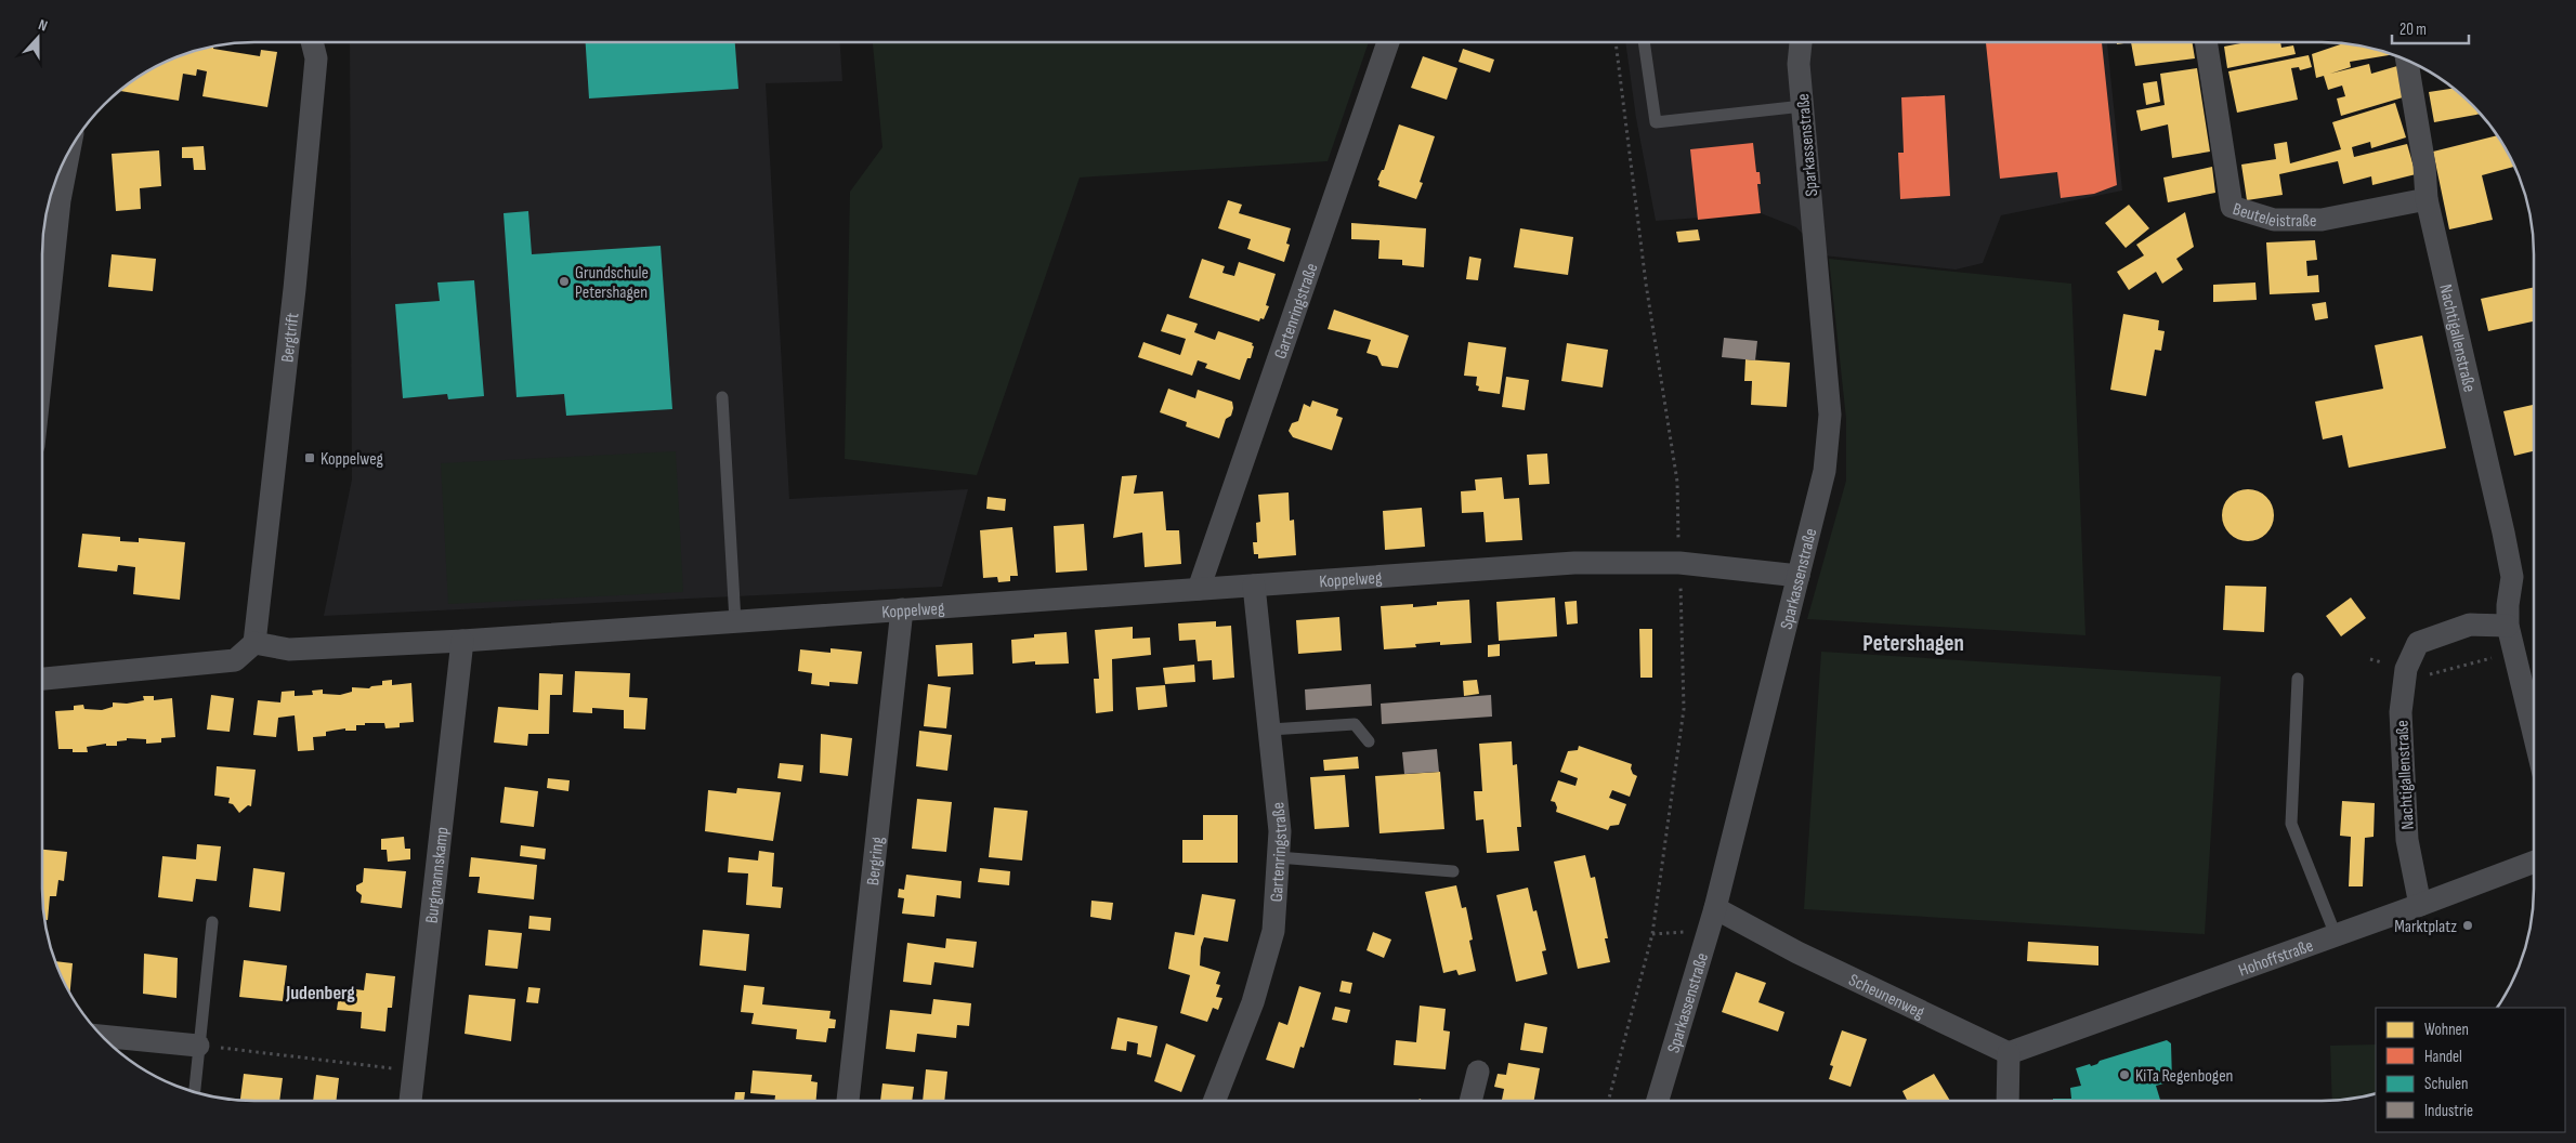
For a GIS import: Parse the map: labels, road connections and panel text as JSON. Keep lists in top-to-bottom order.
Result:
{
  "streets": {
    "street": [
      "Sparkassenstraße",
      "Beuteleistraße",
      "Gartenringstraße",
      "Bergtrift",
      "Nachtigallenstraße",
      "Koppelweg",
      "Bergring",
      "Burgmannskamp",
      "Hohoffstraße",
      "Scheunenweg"
    ]
  },
  "crossings": [
    ["Sparkassenstraße", "Koppelweg"],
    ["Sparkassenstraße", "Scheunenweg"],
    ["Beuteleistraße", "Nachtigallenstraße"],
    ["Gartenringstraße", "Koppelweg"],
    ["Bergtrift", "Koppelweg"],
    ["Nachtigallenstraße", "Hohoffstraße"],
    ["Koppelweg", "Bergring"],
    ["Koppelweg", "Burgmannskamp"],
    ["Hohoffstraße", "Scheunenweg"]
  ],
  "districts": ["Petershagen", "Judenberg"],
  "places": {
    "other": ["Grundschule Petershagen", "Marktplatz", "KiTa Regenbogen"],
    "transit": ["Koppelweg"]
  },
  "legend": [
    "Wohnen",
    "Handel",
    "Schulen",
    "Industrie"
  ],
  "scale_bar": "20 m",
  "north": "top"
}
